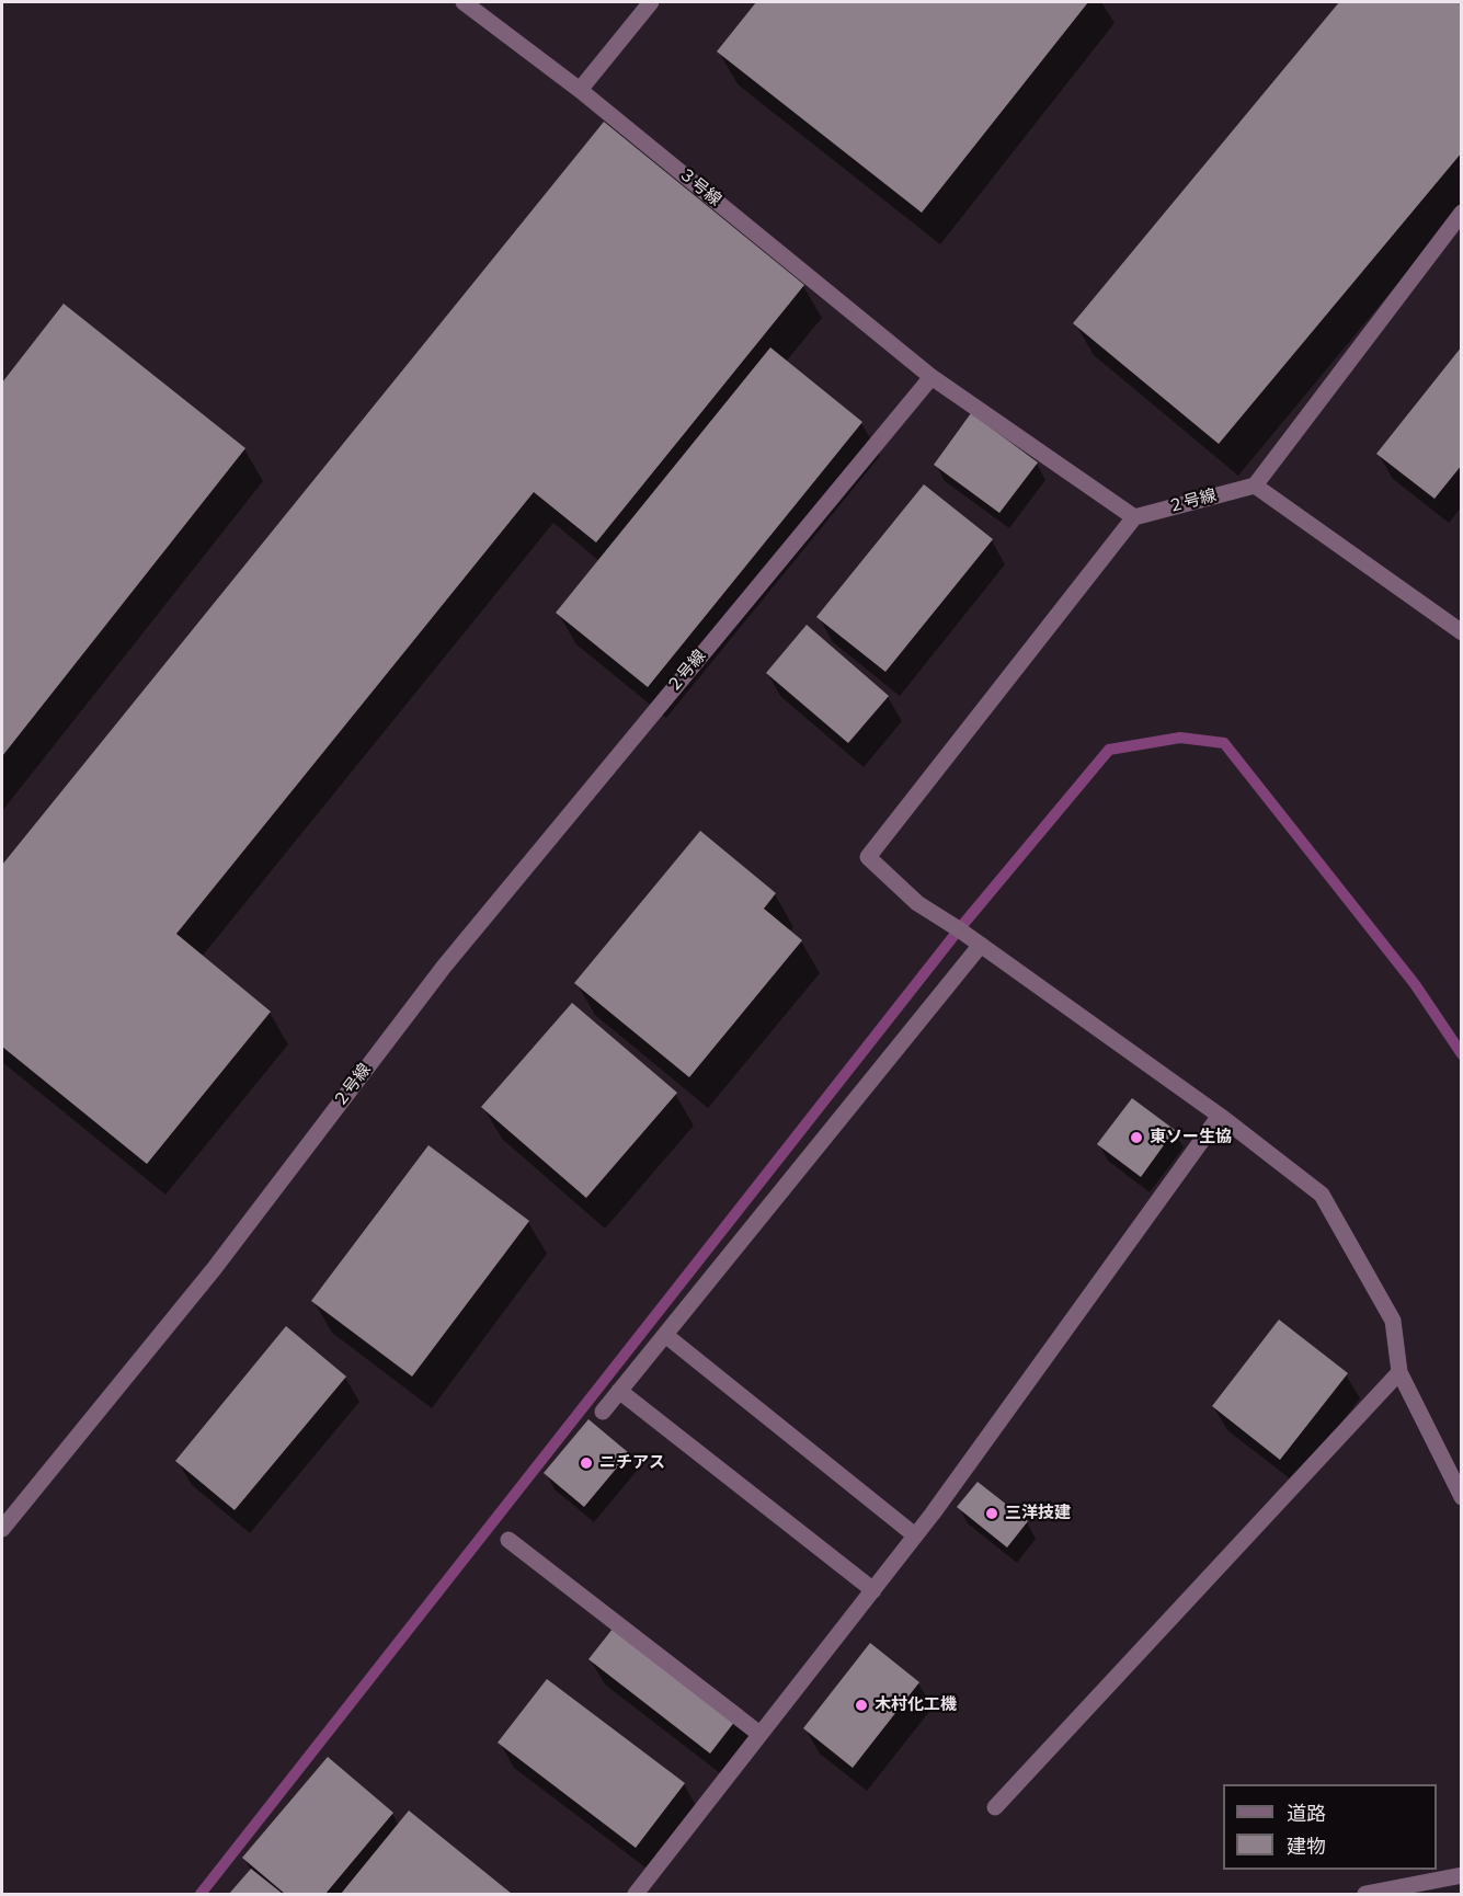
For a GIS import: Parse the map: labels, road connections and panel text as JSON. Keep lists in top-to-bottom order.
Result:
{
  "streets": {
    "street": ["３号線", "２号線"]
  },
  "crossings": [
    ["３号線", "２号線"]
  ],
  "places": [
    "東ソー生協",
    "ニチアス",
    "三洋技建",
    "木村化工機"
  ],
  "legend": ["道路", "建物"]
}
